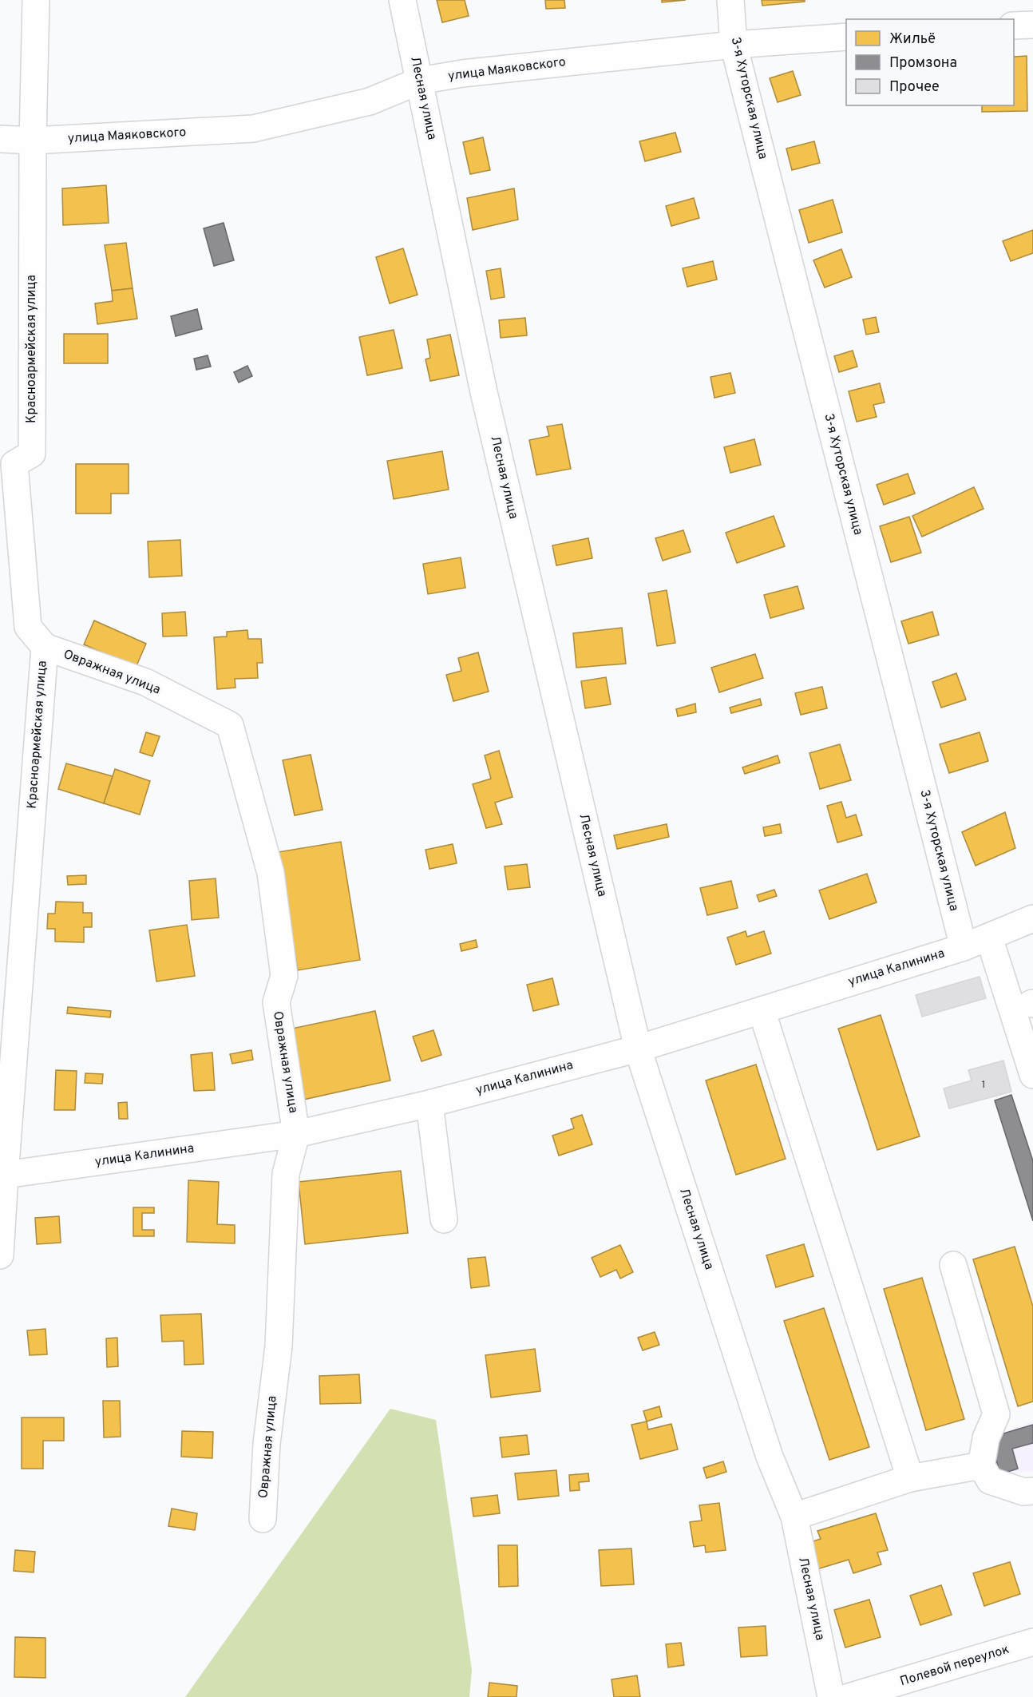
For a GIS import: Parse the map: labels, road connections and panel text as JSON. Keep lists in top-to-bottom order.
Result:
{
  "streets": {
    "street": [
      "улица Маяковского",
      "Лесная улица",
      "3-я Хуторская улица",
      "Красноармейская улица",
      "Овражная улица",
      "улица Калинина",
      "Полевой переулок"
    ]
  },
  "crossings": [
    ["улица Маяковского", "Лесная улица"],
    ["улица Маяковского", "3-я Хуторская улица"],
    ["улица Маяковского", "Красноармейская улица"],
    ["Лесная улица", "улица Калинина"],
    ["3-я Хуторская улица", "улица Калинина"],
    ["Красноармейская улица", "Овражная улица"],
    ["Красноармейская улица", "улица Калинина"],
    ["Овражная улица", "улица Калинина"]
  ],
  "house_numbers": ["1"],
  "legend": ["Жильё", "Промзона", "Прочее"]
}
